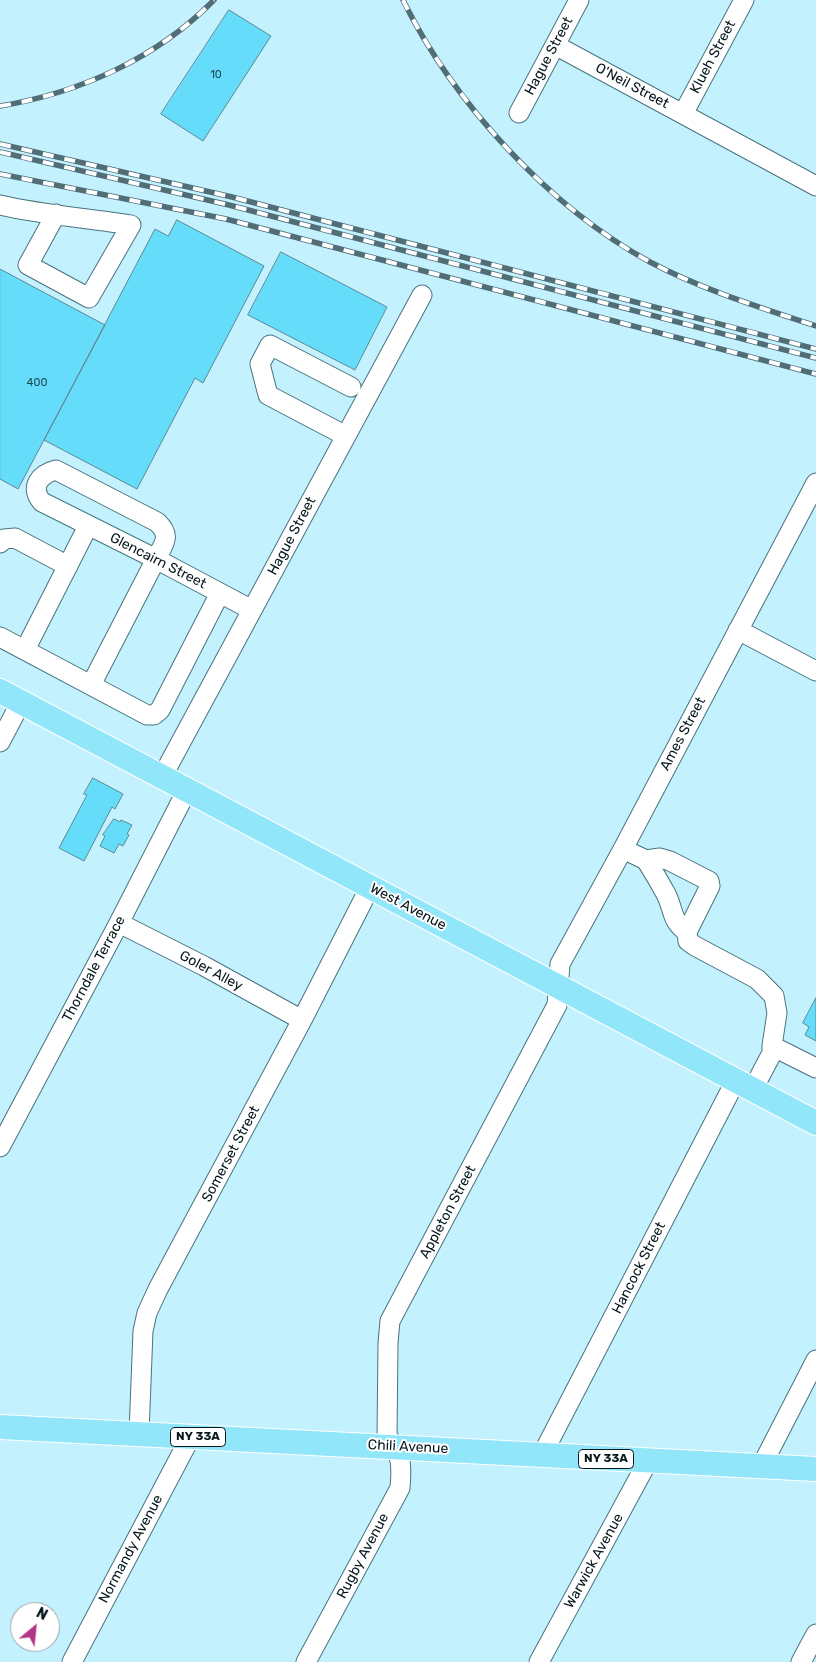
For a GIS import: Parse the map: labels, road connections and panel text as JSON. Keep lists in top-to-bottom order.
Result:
{
  "streets": {
    "main road": ["West Avenue", "NY 33A", "Chili Avenue"],
    "street": [
      "Hague Street",
      "Klueh Street",
      "O'Neil Street",
      "Glencairn Street",
      "Ames Street",
      "Thorndale Terrace",
      "Goler Alley",
      "Somerset Street",
      "Appleton Street",
      "Hancock Street",
      "Normandy Avenue",
      "Rugby Avenue",
      "Warwick Avenue"
    ]
  },
  "crossings": [
    ["Hague Street", "O'Neil Street"],
    ["Hague Street", "Glencairn Street"],
    ["Hague Street", "West Avenue"],
    ["Klueh Street", "O'Neil Street"],
    ["Ames Street", "West Avenue"],
    ["Ames Street", "Appleton Street"],
    ["West Avenue", "Thorndale Terrace"],
    ["West Avenue", "Somerset Street"],
    ["West Avenue", "Appleton Street"],
    ["West Avenue", "Hancock Street"],
    ["Thorndale Terrace", "Goler Alley"],
    ["Goler Alley", "Somerset Street"],
    ["Somerset Street", "Chili Avenue"],
    ["Appleton Street", "Chili Avenue"],
    ["Appleton Street", "Rugby Avenue"],
    ["Hancock Street", "Chili Avenue"],
    ["Chili Avenue", "Normandy Avenue"],
    ["Chili Avenue", "Rugby Avenue"],
    ["Chili Avenue", "Warwick Avenue"]
  ],
  "house_numbers": ["10", "400"],
  "north": "top right"
}
